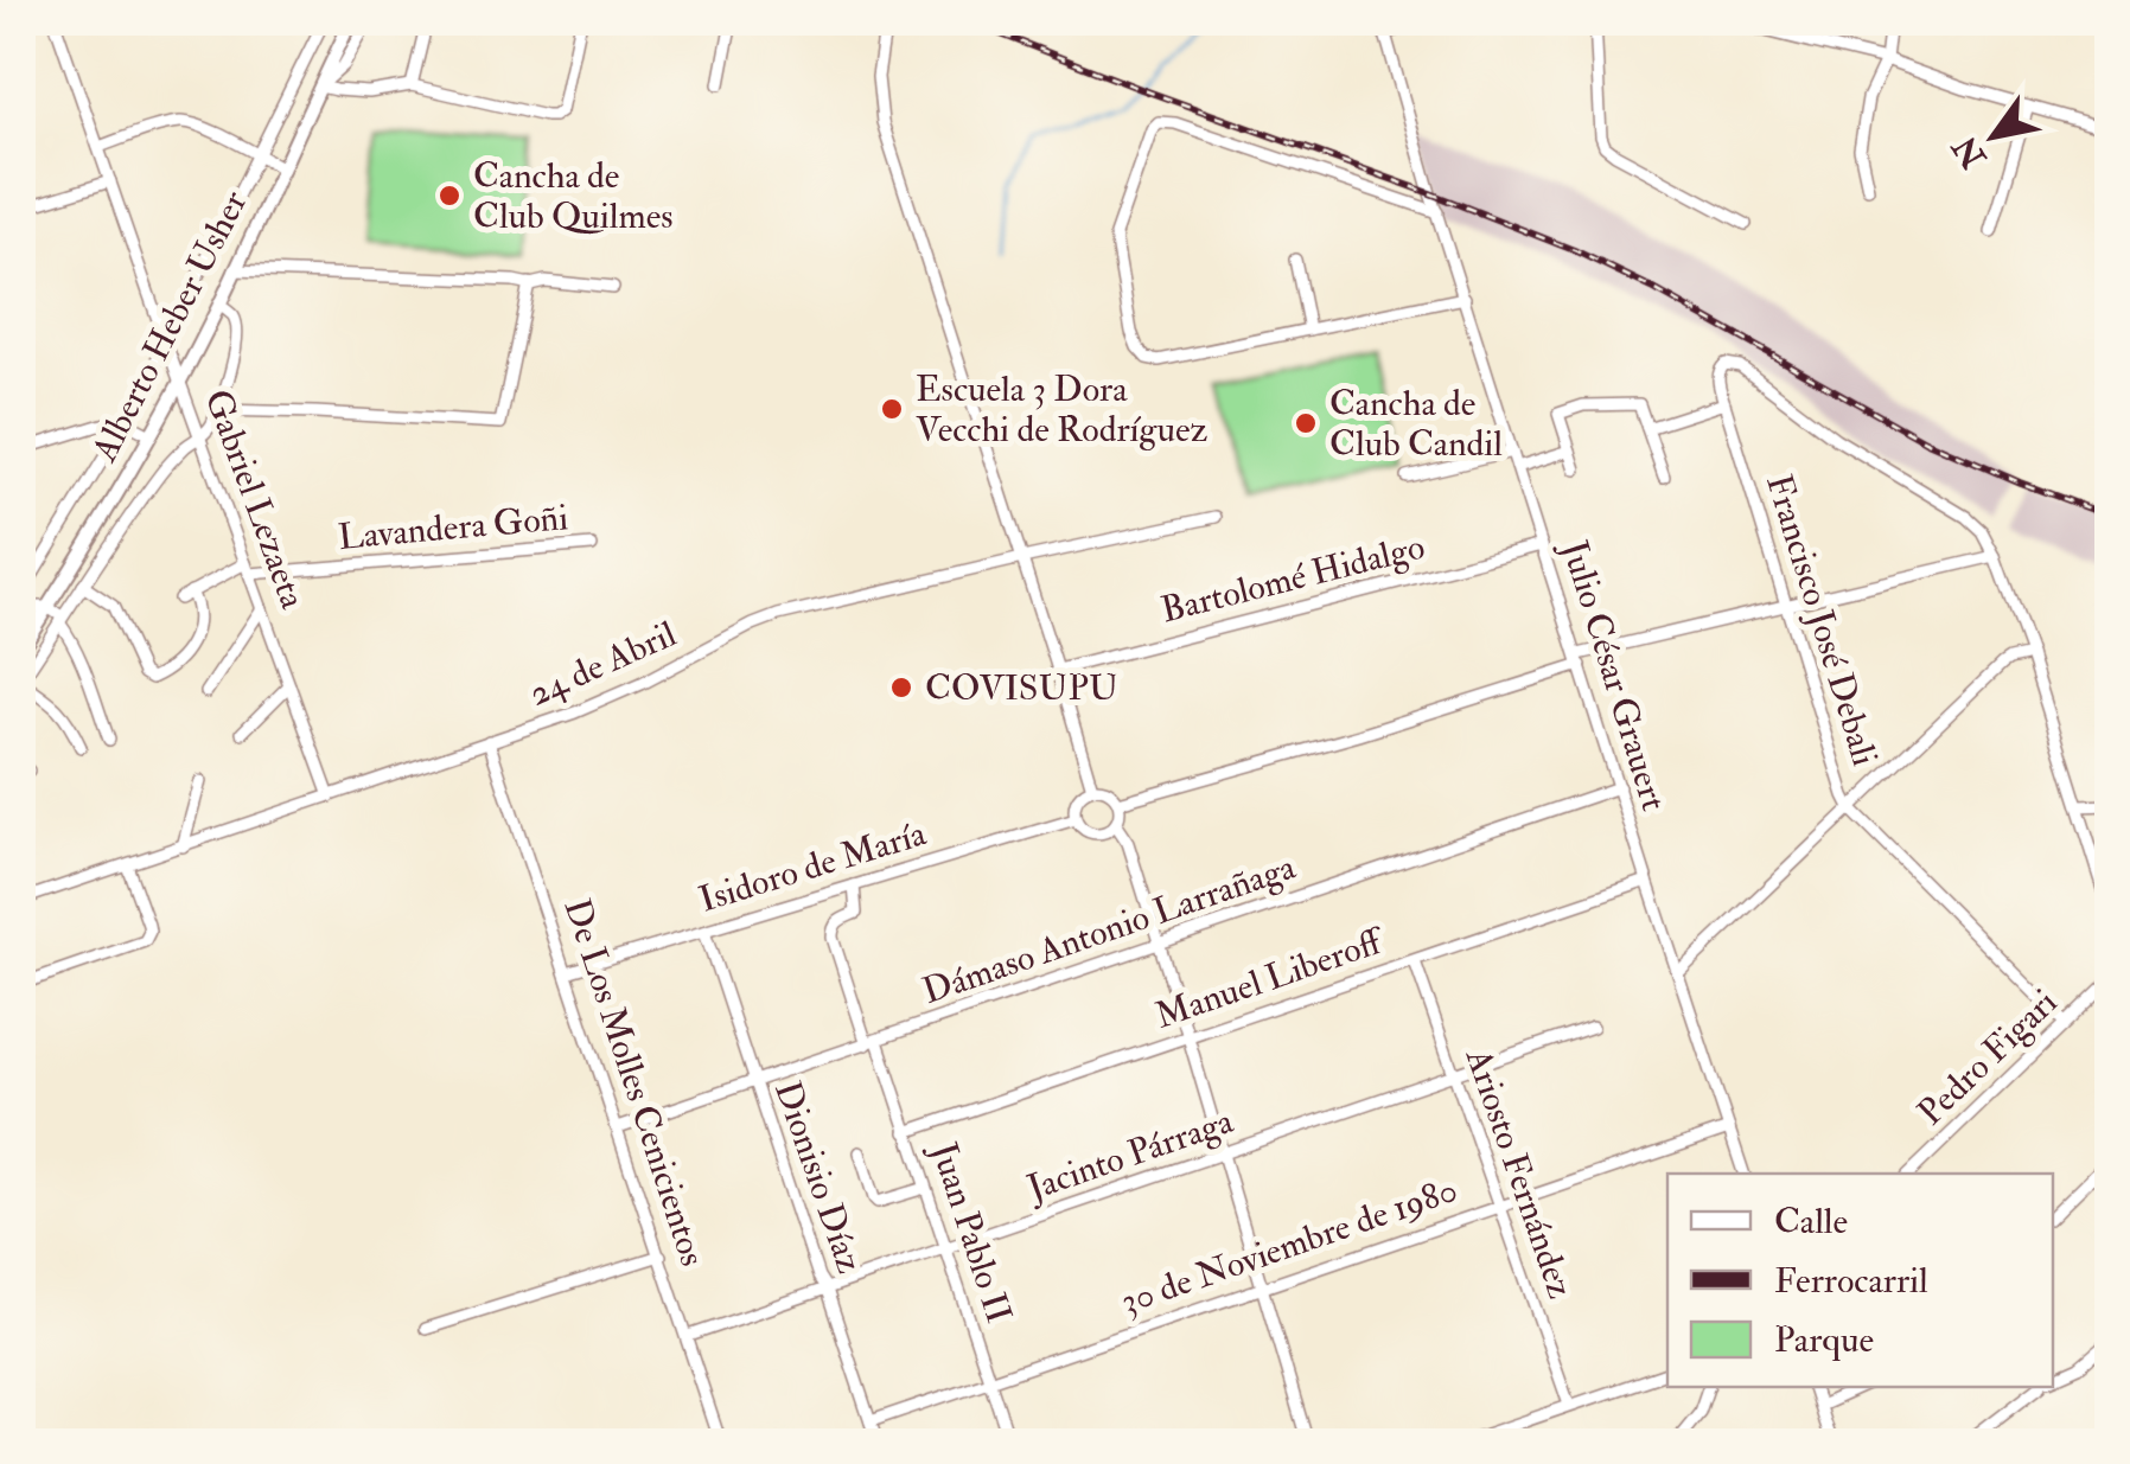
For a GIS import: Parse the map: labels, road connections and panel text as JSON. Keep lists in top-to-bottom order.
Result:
{
  "streets": {
    "street": [
      "Alberto Heber Usher",
      "Gabriel Lezaeta",
      "Lavandera Goñi",
      "Bartolomé Hidalgo",
      "Francisco José Debali",
      "24 de Abril",
      "Julio César Grauert",
      "Isidoro de María",
      "Dámaso Antonio Larrañaga",
      "Manuel Liberoff",
      "Pedro Figari",
      "De Los Molles Cenicientos",
      "Jacinto Párraga",
      "Ariosto Fernández",
      "Dionisio Díaz",
      "Juan Pablo II",
      "30 de Noviembre de 1980"
    ]
  },
  "crossings": [
    ["Alberto Heber Usher", "Gabriel Lezaeta"],
    ["Gabriel Lezaeta", "Lavandera Goñi"],
    ["Gabriel Lezaeta", "24 de Abril"],
    ["Bartolomé Hidalgo", "Julio César Grauert"],
    ["Francisco José Debali", "Pedro Figari"],
    ["24 de Abril", "De Los Molles Cenicientos"],
    ["Julio César Grauert", "Dámaso Antonio Larrañaga"],
    ["Julio César Grauert", "Manuel Liberoff"],
    ["Julio César Grauert", "30 de Noviembre de 1980"],
    ["Isidoro de María", "De Los Molles Cenicientos"],
    ["Isidoro de María", "Dionisio Díaz"],
    ["Isidoro de María", "Juan Pablo II"],
    ["Dámaso Antonio Larrañaga", "De Los Molles Cenicientos"],
    ["Dámaso Antonio Larrañaga", "Dionisio Díaz"],
    ["Dámaso Antonio Larrañaga", "Juan Pablo II"],
    ["Manuel Liberoff", "Ariosto Fernández"],
    ["Manuel Liberoff", "Juan Pablo II"],
    ["De Los Molles Cenicientos", "Jacinto Párraga"],
    ["Jacinto Párraga", "Ariosto Fernández"],
    ["Jacinto Párraga", "Dionisio Díaz"],
    ["Jacinto Párraga", "Juan Pablo II"],
    ["Ariosto Fernández", "30 de Noviembre de 1980"],
    ["Dionisio Díaz", "30 de Noviembre de 1980"],
    ["Juan Pablo II", "30 de Noviembre de 1980"]
  ],
  "places": [
    "Cancha de Club Quilmes",
    "Escuela 3 Dora Vecchi de Rodríguez",
    "Cancha de Club Candil",
    "COVISUPU"
  ],
  "legend": ["Calle", "Ferrocarril", "Parque"],
  "north": "bottom left"
}
